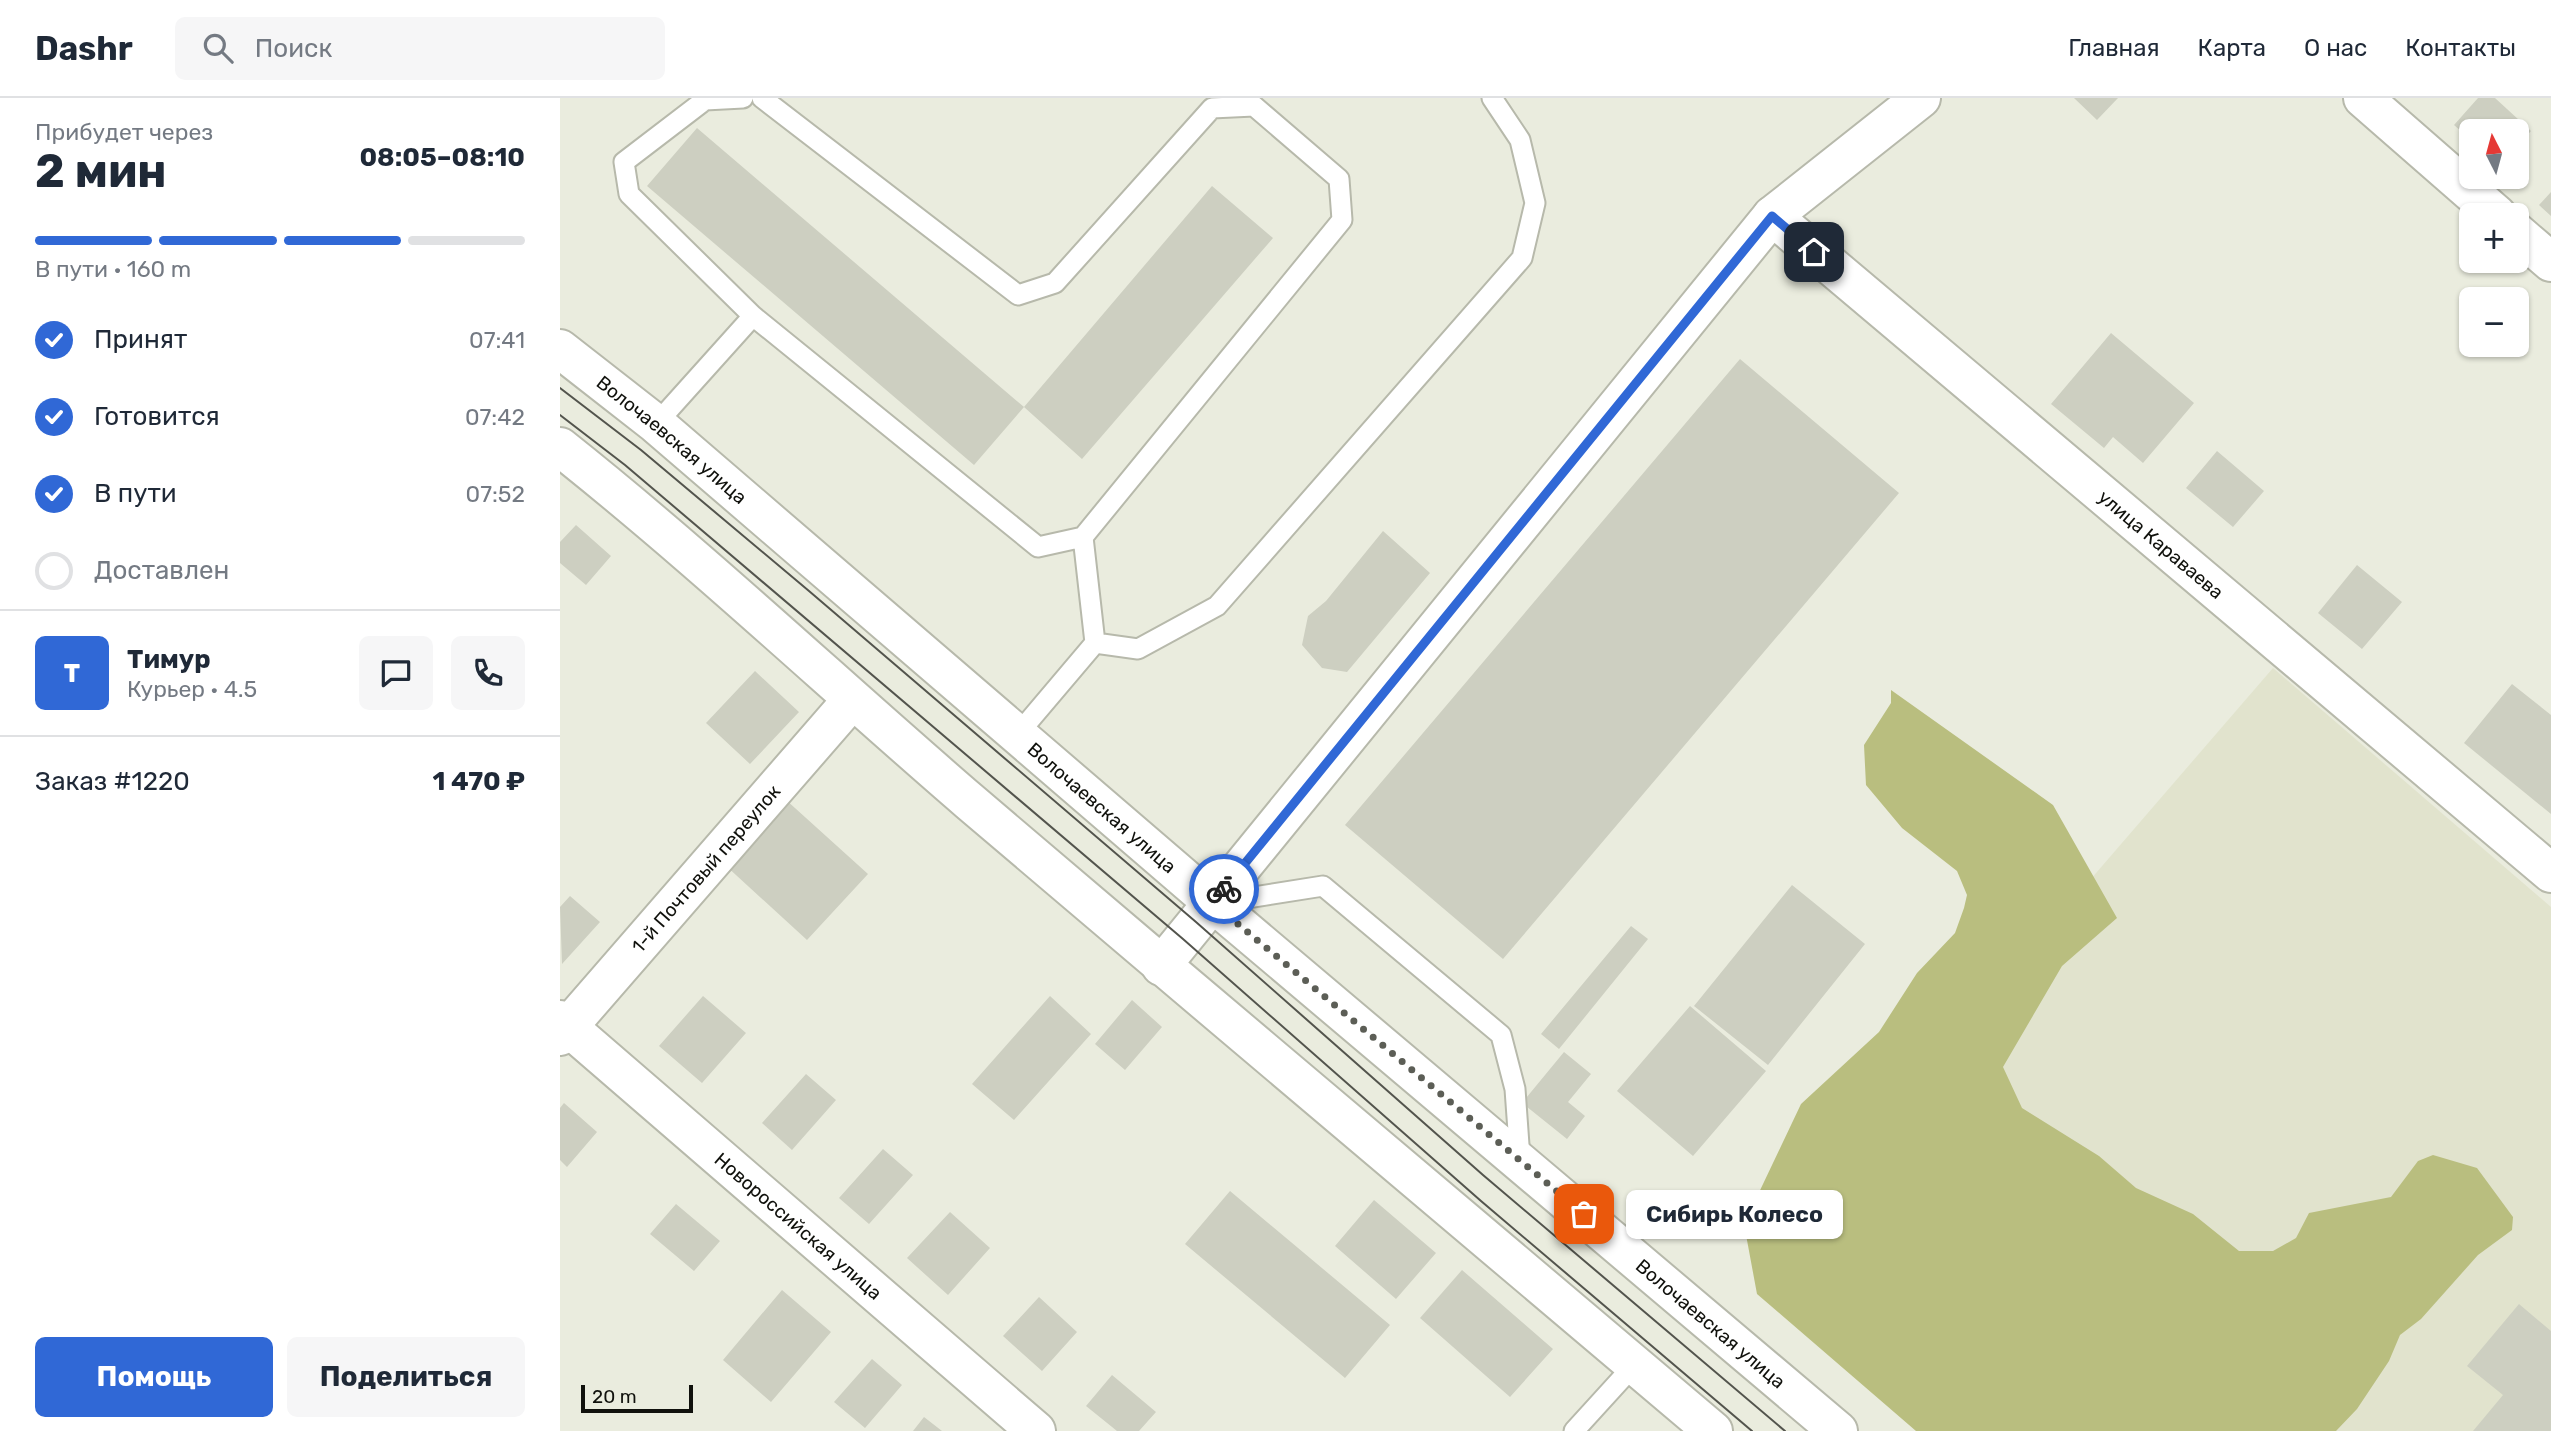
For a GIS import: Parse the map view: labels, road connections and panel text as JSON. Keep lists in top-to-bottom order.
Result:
{
  "streets": {
    "street": [
      "Волочаевская улица",
      "улица Караваева",
      "1-й Почтовый переулок",
      "Новороссийская улица"
    ]
  },
  "crossings": [
    ["1-й Почтовый переулок", "Новороссийская улица"]
  ],
  "places": ["Сибирь Колесо"],
  "scale_bar": "20 m",
  "north": "top",
  "page": {
    "header": "Dashr",
    "search": "Поиск",
    "nav": [
      "Главная",
      "Карта",
      "О нас",
      "Контакты"
    ],
    "heading": ["2 мин", "Прибудет через", "08:05–08:10"],
    "panel": [
      "Тимур",
      "Курьер · 4.5",
      "Заказ #1220",
      "1 470 ₽"
    ],
    "map_buttons": ["+", "−"],
    "bar": "В пути · 160 m",
    "list": [
      ["Принят", "07:41"],
      ["Готовится", "07:42"],
      ["В пути", "07:52"],
      "Доставлен"
    ],
    "round": "Т",
    "bubble": "Сибирь Колесо",
    "buttons": ["Помощь", "Поделиться"],
    "scale": "20 m"
  }
}
